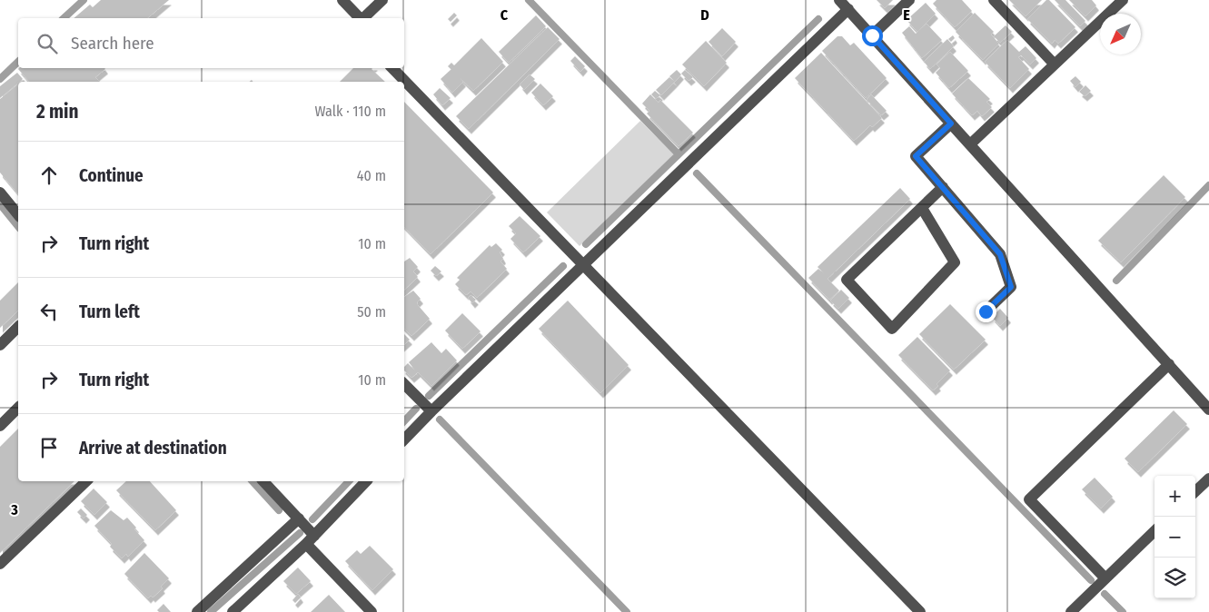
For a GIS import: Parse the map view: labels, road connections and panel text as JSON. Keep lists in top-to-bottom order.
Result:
{
  "north": "bottom left",
  "page": {
    "search": "Search here",
    "heading": ["2 min", "Walk · 110 m"],
    "list": [
      ["Continue", "40 m"],
      ["Turn right", "10 m"],
      ["Turn left", "50 m"],
      ["Turn right", "10 m"],
      "Arrive at destination"
    ],
    "map_buttons": ["+", "−"]
  },
  "grid": {
    "columns": ["C", "D", "E"],
    "rows": ["3"]
  }
}
